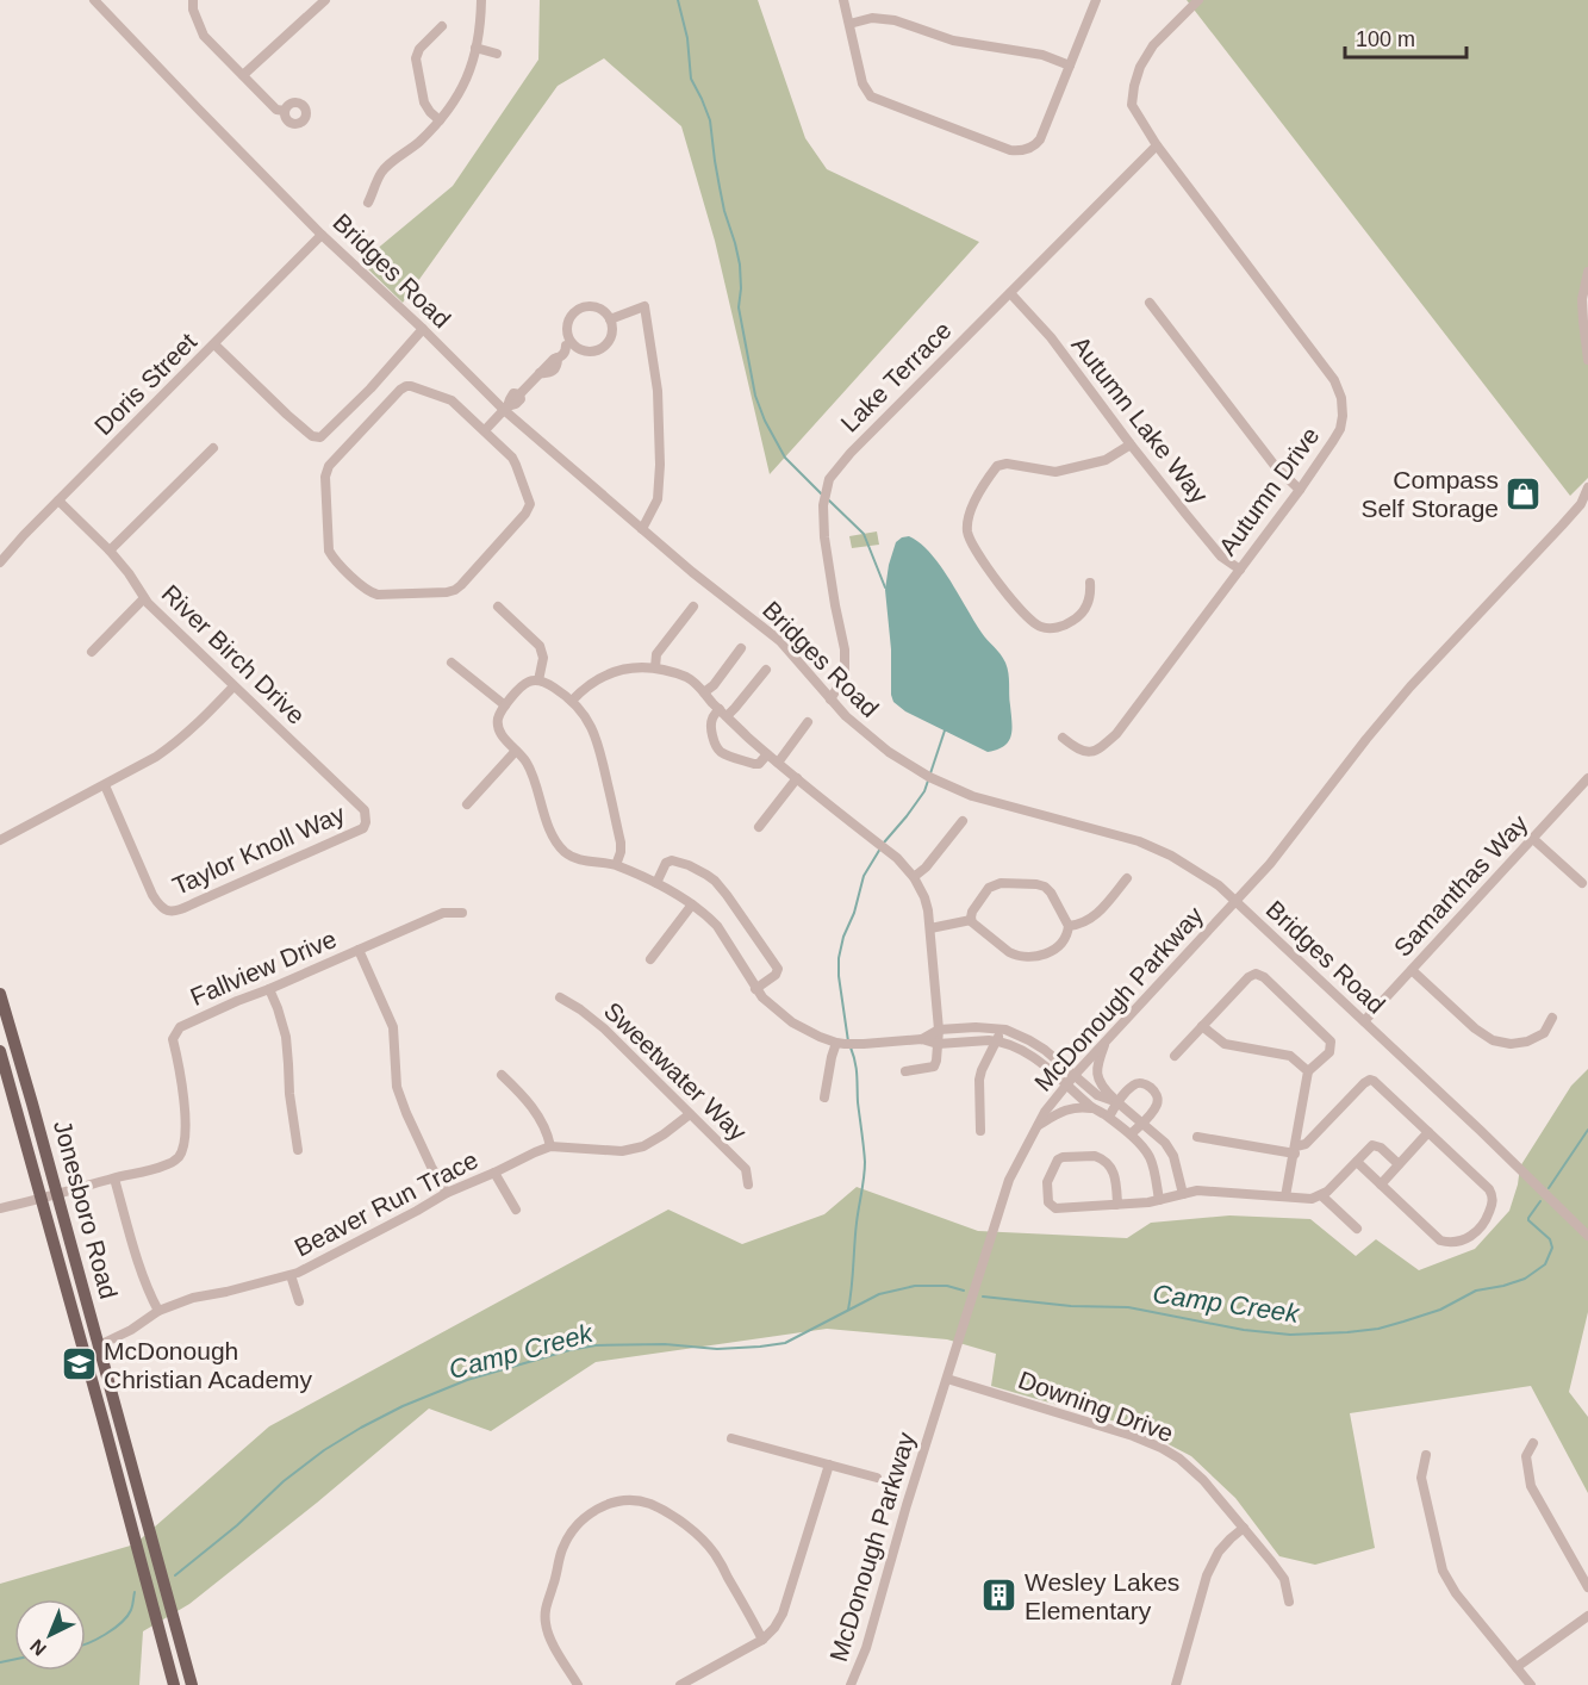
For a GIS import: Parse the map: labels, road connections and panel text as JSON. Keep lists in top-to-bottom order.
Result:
{
  "streets": {
    "main road": ["Jonesboro Road"],
    "street": [
      "Bridges Road",
      "Lake Terrace",
      "Doris Street",
      "Autumn Lake Way",
      "Autumn Drive",
      "River Birch Drive",
      "Taylor Knoll Way",
      "Samanthas Way",
      "Fallview Drive",
      "McDonough Parkway",
      "Sweetwater Way",
      "Beaver Run Trace",
      "Downing Drive"
    ]
  },
  "crossings": [
    ["Bridges Road", "Lake Terrace"],
    ["Bridges Road", "Doris Street"],
    ["Bridges Road", "Samanthas Way"],
    ["Bridges Road", "McDonough Parkway"],
    ["Lake Terrace", "Autumn Lake Way"],
    ["Lake Terrace", "Autumn Drive"],
    ["Doris Street", "River Birch Drive"],
    ["Autumn Lake Way", "Autumn Drive"],
    ["River Birch Drive", "Taylor Knoll Way"],
    ["Fallview Drive", "Jonesboro Road"],
    ["McDonough Parkway", "Downing Drive"],
    ["Sweetwater Way", "Beaver Run Trace"],
    ["Beaver Run Trace", "Jonesboro Road"]
  ],
  "water": ["Camp Creek"],
  "places": {
    "shop": ["Compass Self Storage"],
    "school or university": ["McDonough Christian Academy"],
    "building": ["Wesley Lakes Elementary"]
  },
  "scale_bar": "100 m",
  "north": "bottom left"
}
